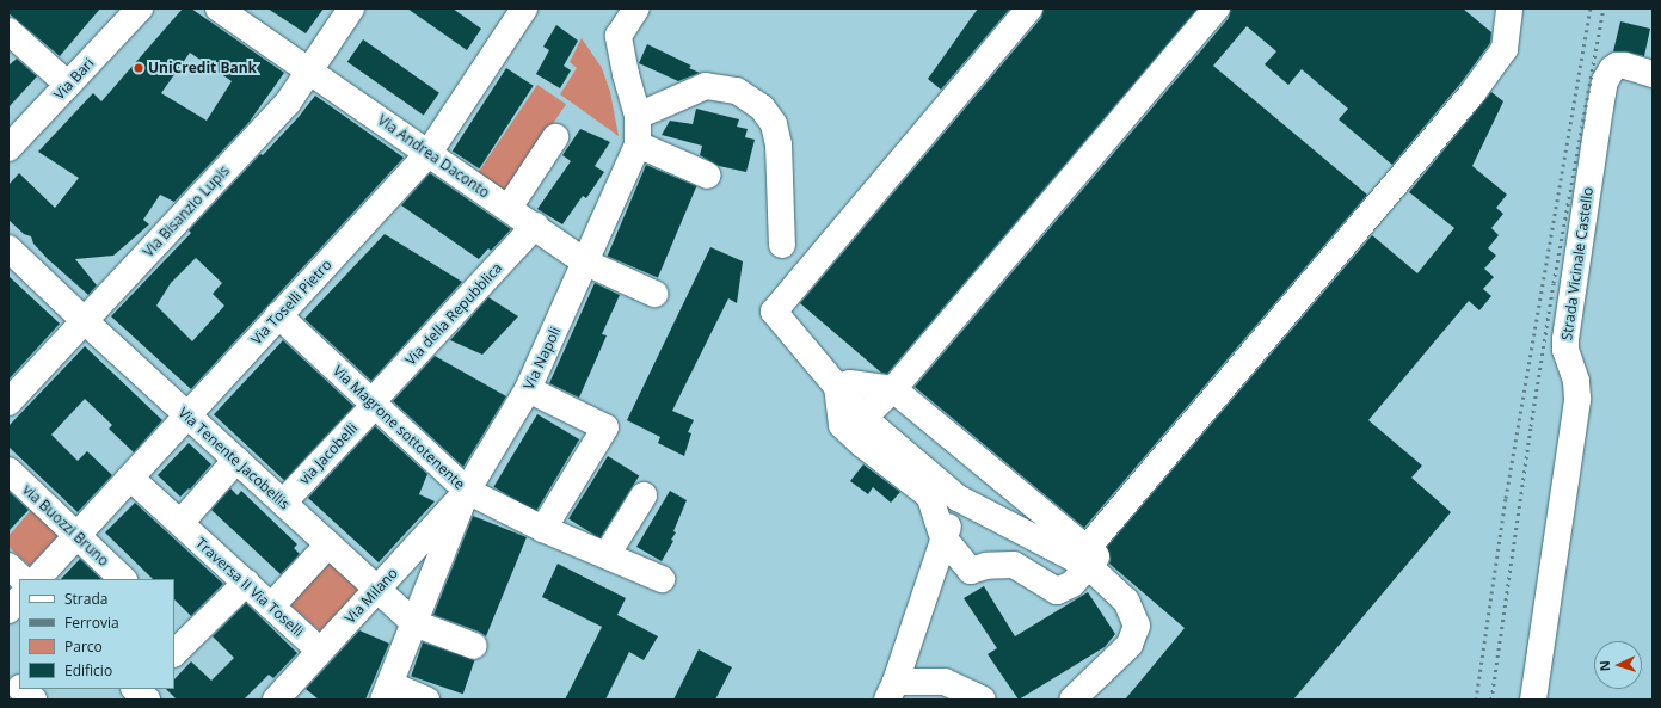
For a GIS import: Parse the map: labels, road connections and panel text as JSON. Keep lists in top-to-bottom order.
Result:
{
  "streets": {
    "street": [
      "Via Bari",
      "Via Andrea Daconto",
      "Via Bisanzio Lupis",
      "Strada Vicinale Castello",
      "Via Toselli Pietro",
      "Via della Repubblica",
      "Via Napoli",
      "Via Magrone sottotenente",
      "via Jacobelli",
      "Via Tenente Jacobellis",
      "via Buozzi Bruno",
      "Traversa II Via Toselli",
      "Via Milano"
    ]
  },
  "crossings": [
    ["Via Andrea Daconto", "Via Bisanzio Lupis"],
    ["Via Andrea Daconto", "Via Toselli Pietro"],
    ["Via Andrea Daconto", "Via della Repubblica"],
    ["Via Andrea Daconto", "Via Napoli"],
    ["Via Bisanzio Lupis", "Via Tenente Jacobellis"],
    ["Via Toselli Pietro", "Via Magrone sottotenente"],
    ["Via Toselli Pietro", "Via Tenente Jacobellis"],
    ["Via Toselli Pietro", "via Buozzi Bruno"],
    ["Via Toselli Pietro", "Traversa II Via Toselli"],
    ["Via della Repubblica", "Via Magrone sottotenente"],
    ["Via della Repubblica", "via Jacobelli"],
    ["Via Napoli", "Via Magrone sottotenente"],
    ["Via Napoli", "Via Tenente Jacobellis"],
    ["Via Napoli", "Via Milano"],
    ["Via Magrone sottotenente", "via Jacobelli"],
    ["Via Magrone sottotenente", "Via Milano"],
    ["via Jacobelli", "Via Tenente Jacobellis"],
    ["Via Tenente Jacobellis", "Via Milano"],
    ["Traversa II Via Toselli", "Via Milano"]
  ],
  "places": ["UniCredit Bank"],
  "legend": [
    "Strada",
    "Ferrovia",
    "Parco",
    "Edificio"
  ],
  "north": "left"
}
